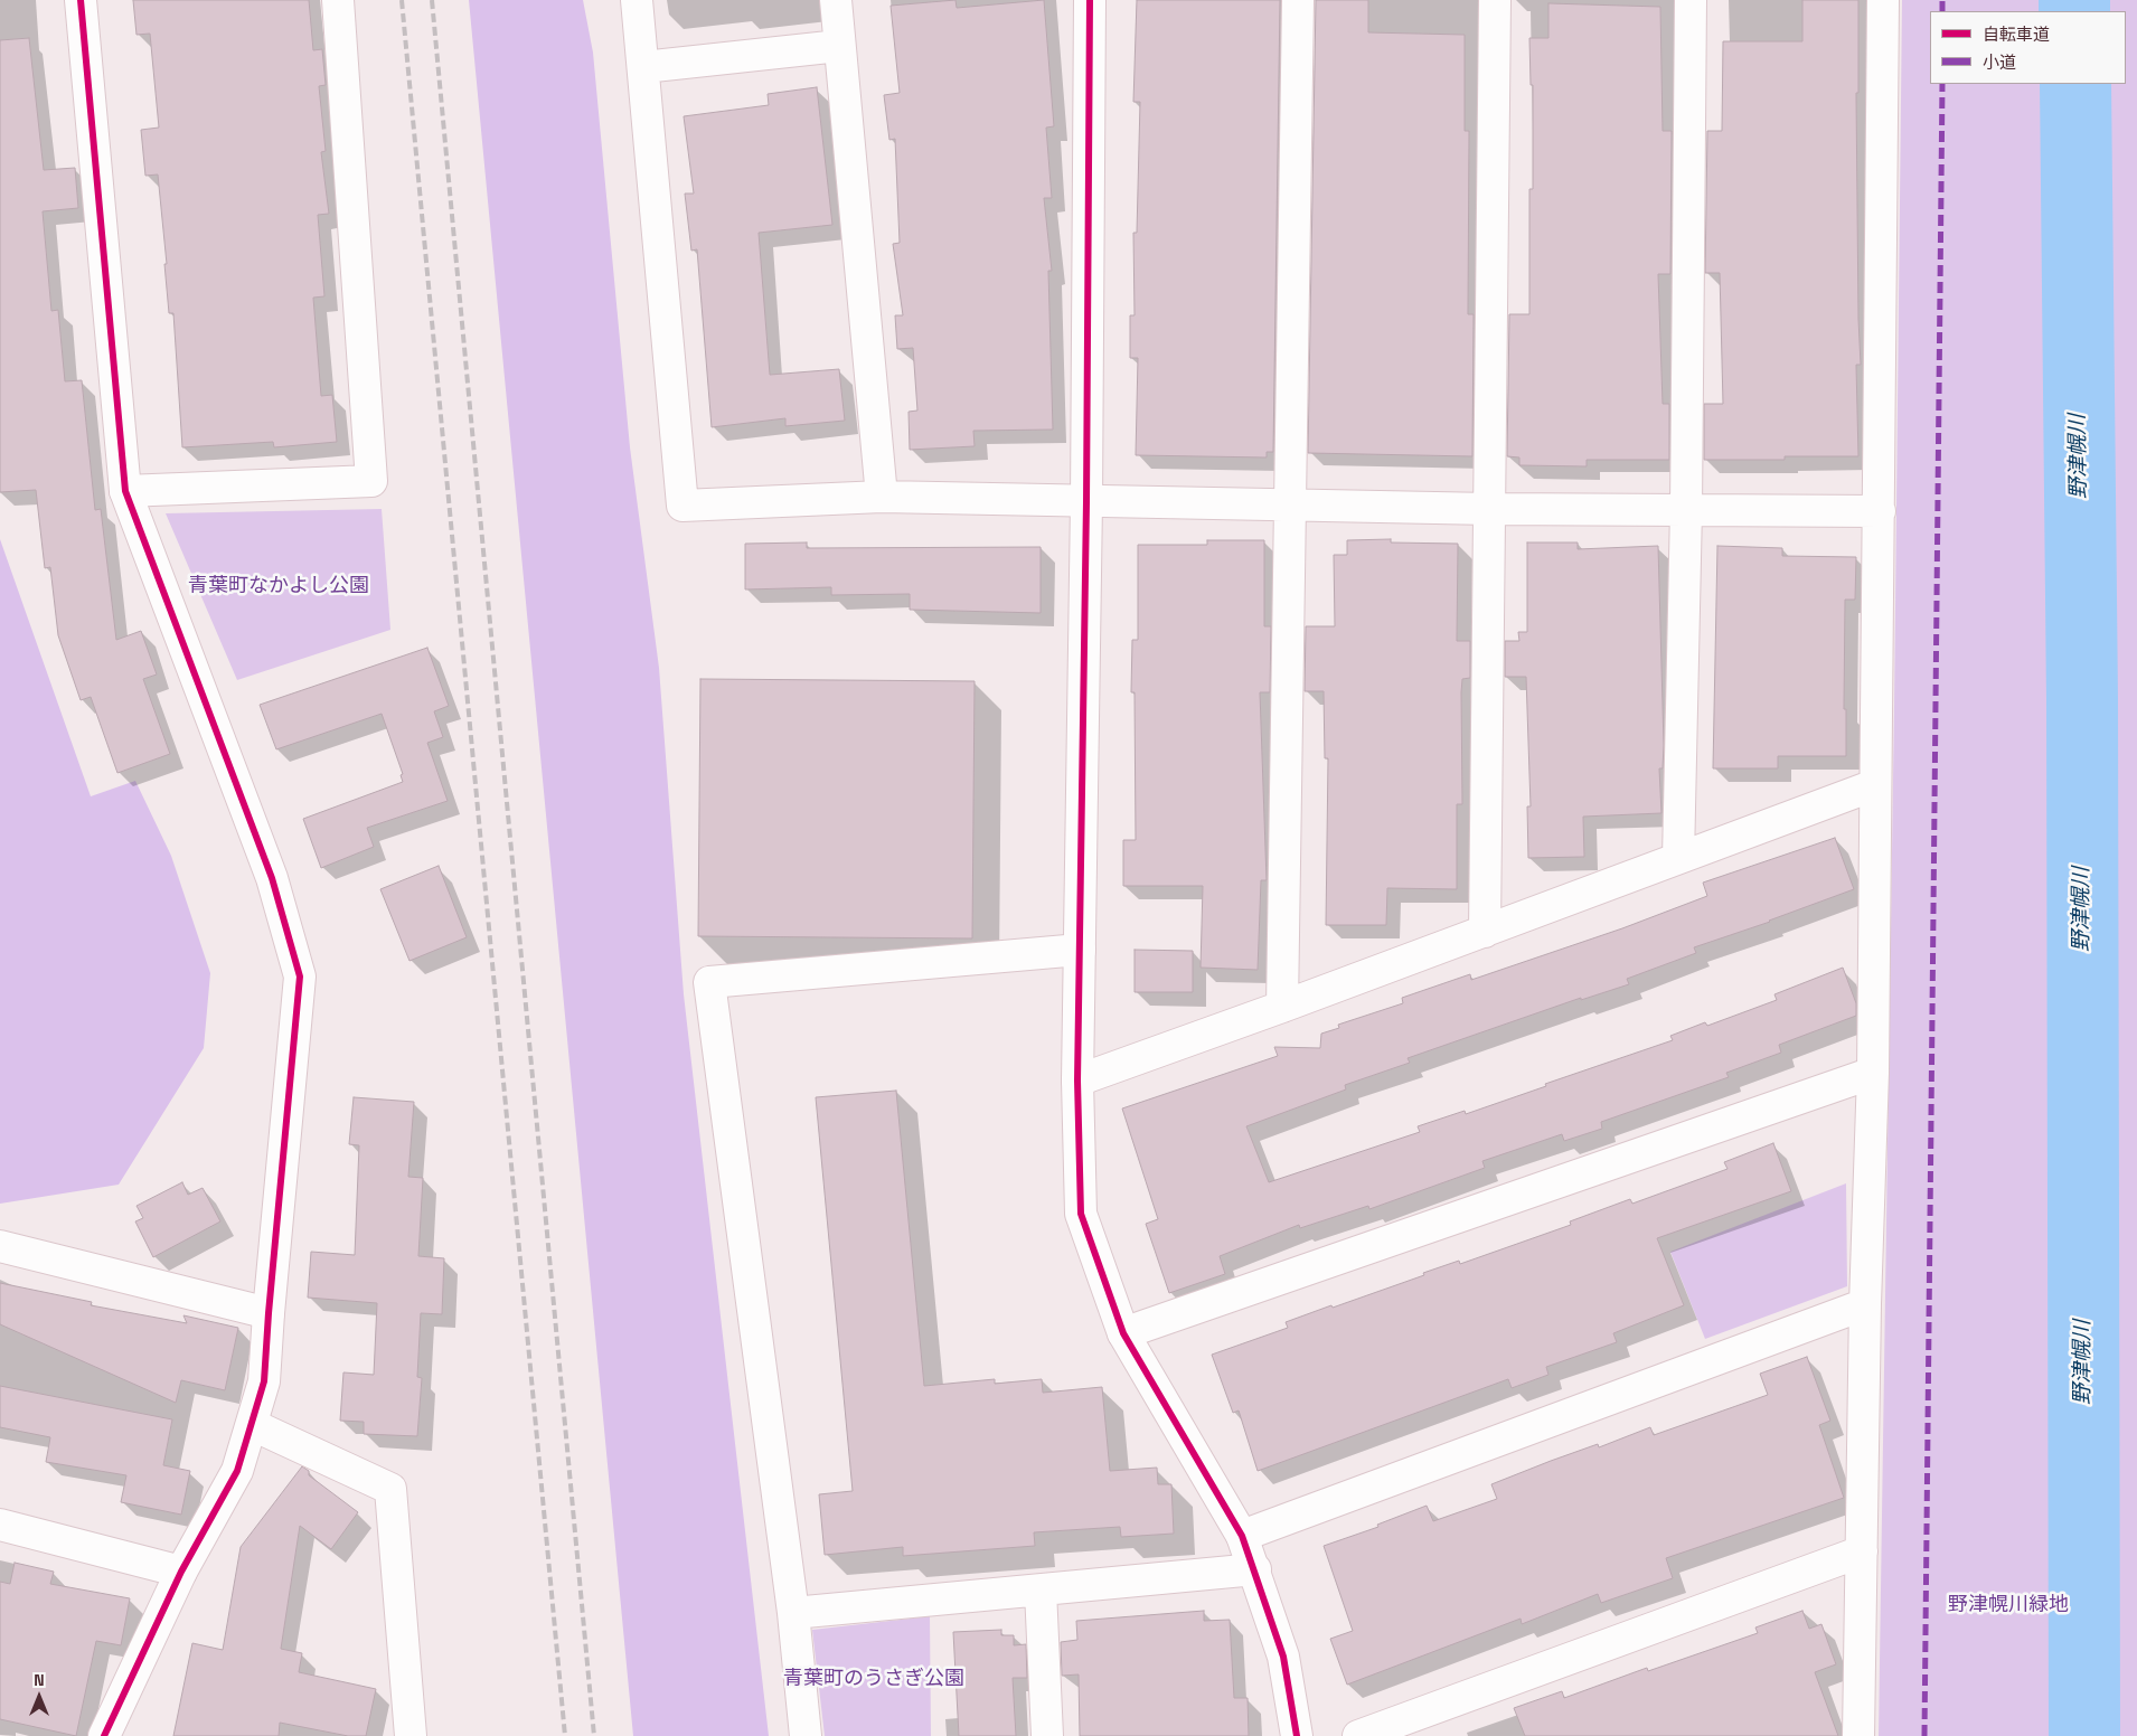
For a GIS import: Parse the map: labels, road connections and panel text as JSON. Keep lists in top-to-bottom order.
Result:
{
  "water": ["野津幌川"],
  "parks": ["青葉町なかよし公園", "野津幌川緑地", "青葉町のうさぎ公園"],
  "legend": ["自転車道", "小道"],
  "north": "top"
}
